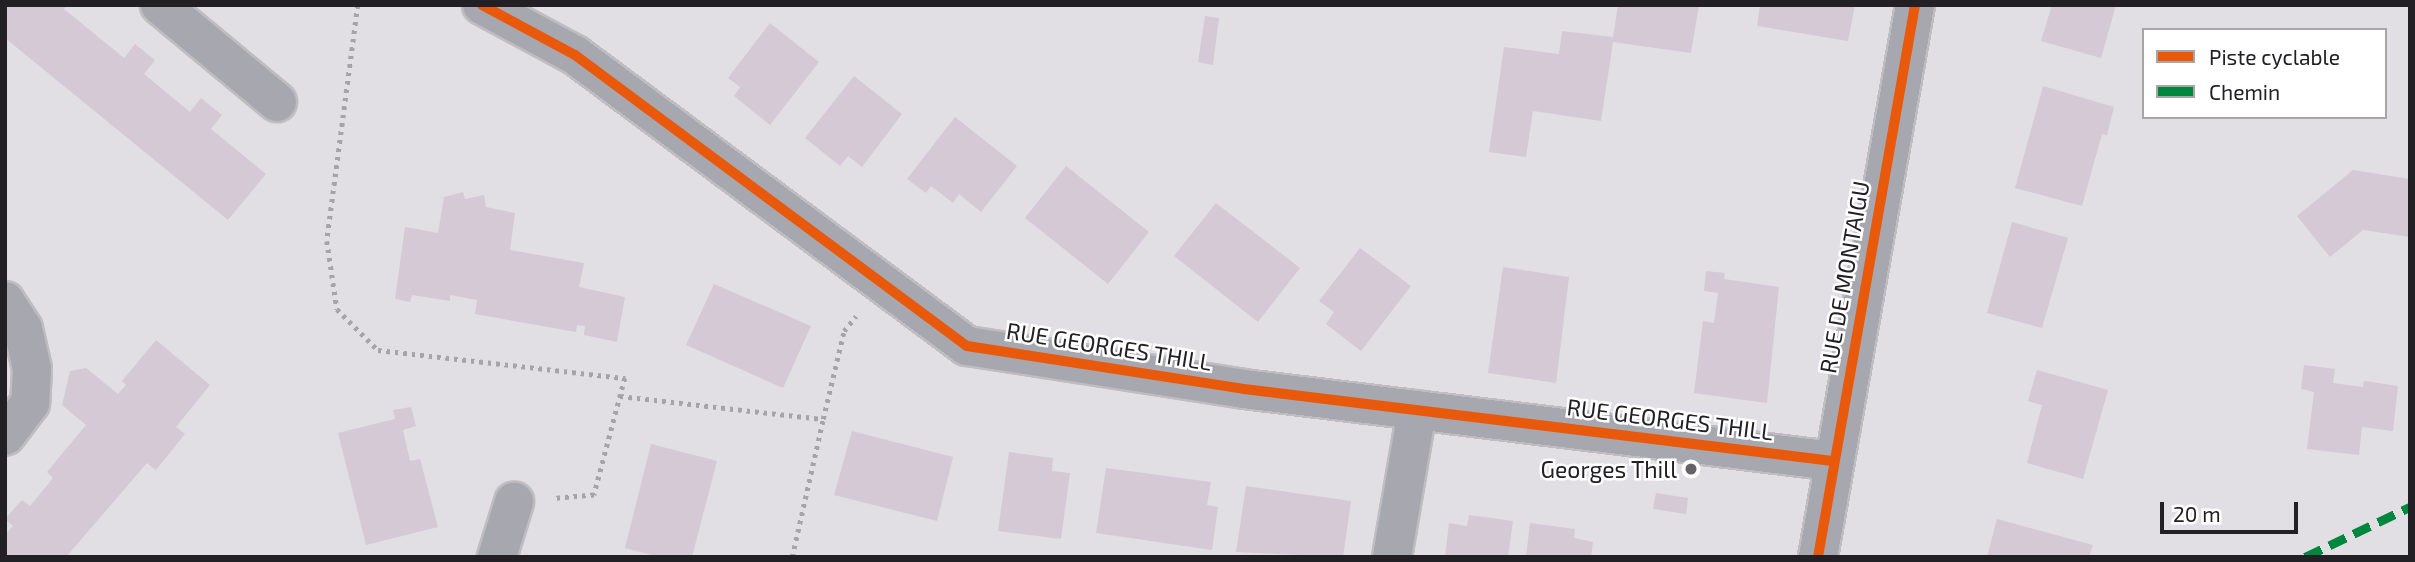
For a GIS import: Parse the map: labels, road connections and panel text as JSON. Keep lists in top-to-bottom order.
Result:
{
  "streets": {
    "street": ["RUE DE MONTAIGU", "RUE GEORGES THILL"]
  },
  "crossings": [
    ["RUE DE MONTAIGU", "RUE GEORGES THILL"]
  ],
  "places": ["Georges Thill"],
  "legend": ["Piste cyclable", "Chemin"],
  "scale_bar": "20 m"
}
